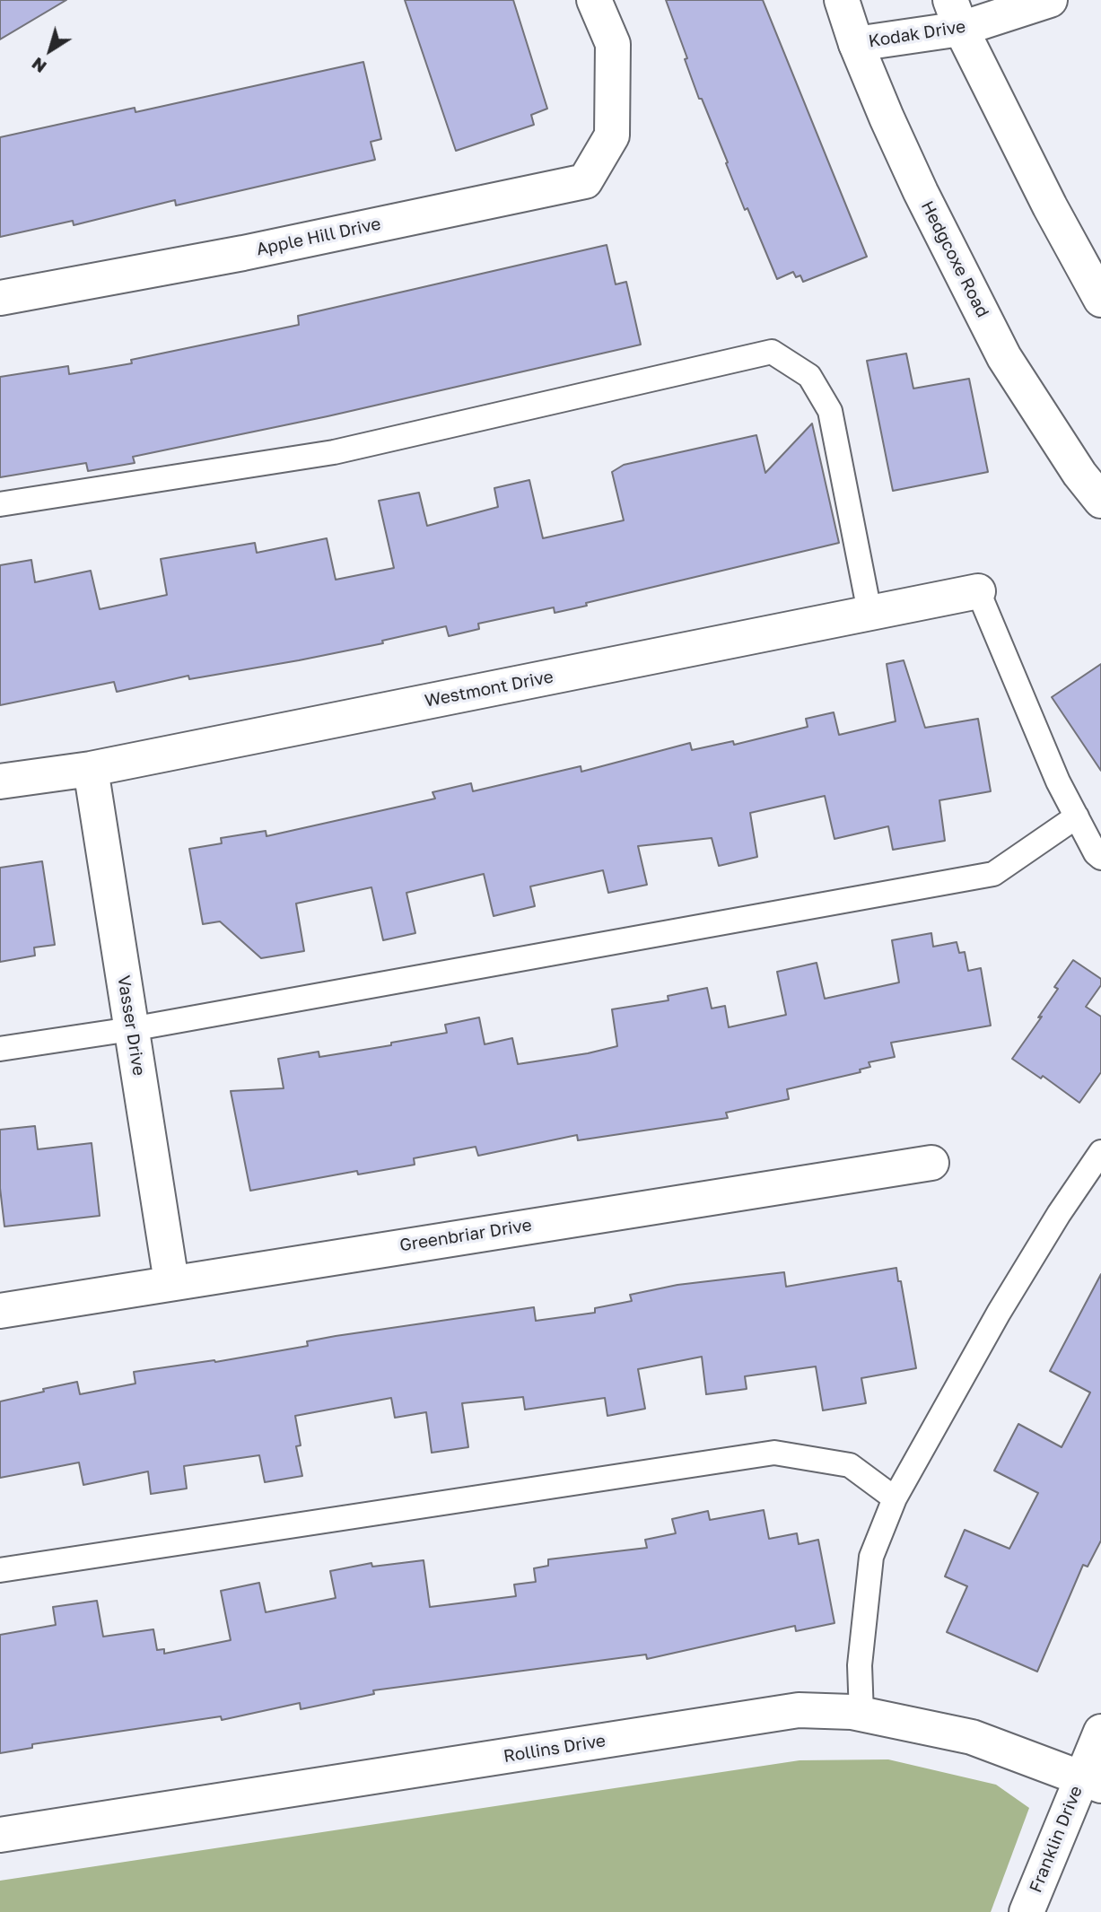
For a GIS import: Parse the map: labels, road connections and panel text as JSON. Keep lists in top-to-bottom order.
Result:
{
  "streets": {
    "street": [
      "Kodak Drive",
      "Apple Hill Drive",
      "Hedgcoxe Road",
      "Westmont Drive",
      "Vasser Drive",
      "Greenbriar Drive",
      "Rollins Drive",
      "Franklin Drive"
    ]
  },
  "crossings": [
    ["Kodak Drive", "Hedgcoxe Road"],
    ["Westmont Drive", "Vasser Drive"],
    ["Vasser Drive", "Greenbriar Drive"],
    ["Rollins Drive", "Franklin Drive"]
  ],
  "north": "bottom left"
}
